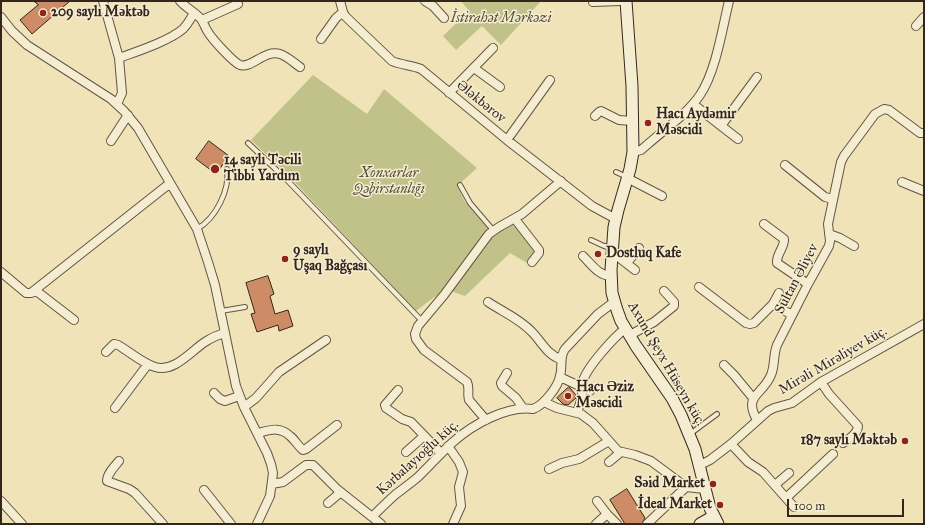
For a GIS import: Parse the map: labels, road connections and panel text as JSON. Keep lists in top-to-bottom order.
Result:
{
  "streets": {
    "main road": ["Axund Şeyx Hüseyn küç."],
    "street": [
      "Ələkbərov",
      "Sultan Əliyev",
      "Mirəli Mirəliyev küç.",
      "Kərbalayıoğlu küç."
    ]
  },
  "crossings": [
    ["Ələkbərov", "Axund Şeyx Hüseyn küç."],
    ["Mirəli Mirəliyev küç.", "Axund Şeyx Hüseyn küç."]
  ],
  "parks": ["İstirahət Mərkəzi", "Xonxarlar Qəbirstanlığı"],
  "places": [
    "209 saylı Məktəb",
    "Hacı Aydəmir Məscidi",
    "14 saylı Təcili Tibbi Yardım",
    "Dostluq Kafe",
    "9 saylı Uşaq Bağçası",
    "Hacı Əziz Məscidi",
    "187 saylı Məktəb",
    "Səid Market",
    "İdeal Market"
  ],
  "scale_bar": "100 m"
}
